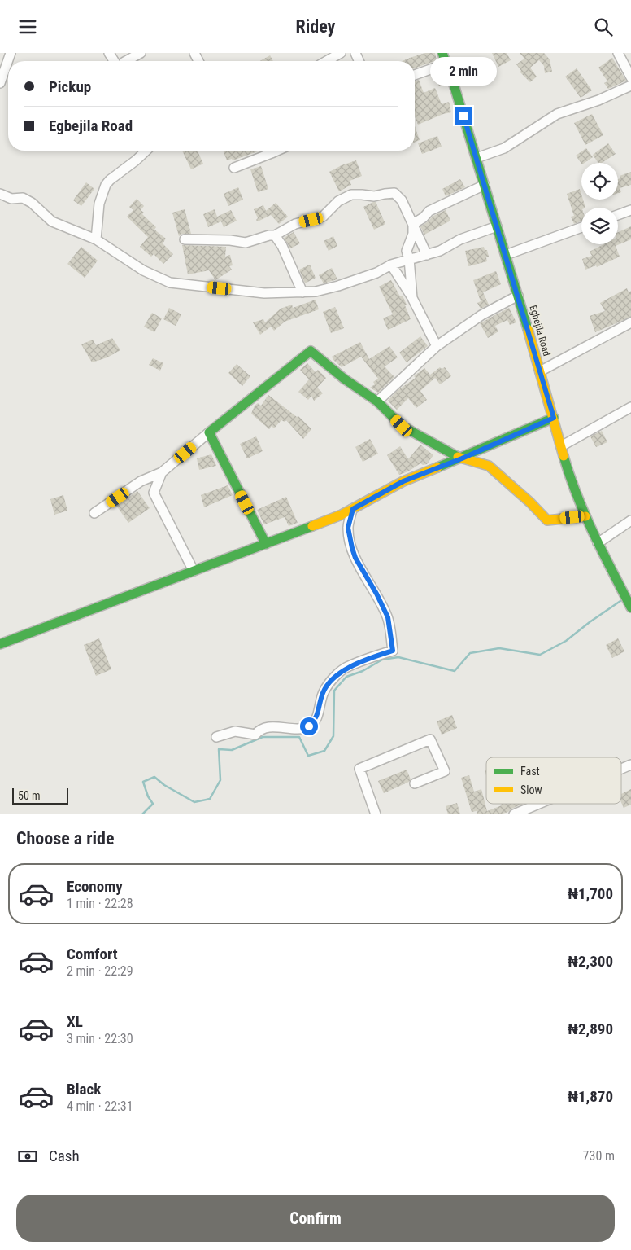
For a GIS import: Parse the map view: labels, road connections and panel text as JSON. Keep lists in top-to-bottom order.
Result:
{
  "streets": {
    "street": ["Egbejila Road"]
  },
  "legend": ["Fast", "Slow"],
  "scale_bar": "50 m",
  "page": {
    "header": "Ridey",
    "bubble": "2 min",
    "banner": ["Pickup", "Egbejila Road"],
    "scale": "50 m",
    "heading": "Choose a ride",
    "list": [
      {
        "name": "Economy",
        "note": "1 min · 22:28",
        "value": "₦1,700"
      },
      {
        "name": "Comfort",
        "note": "2 min · 22:29",
        "value": "₦2,300"
      },
      {
        "name": "XL",
        "note": "3 min · 22:30",
        "value": "₦2,890"
      },
      {
        "name": "Black",
        "note": "4 min · 22:31",
        "value": "₦1,870"
      }
    ],
    "pay": ["Cash", "730 m"],
    "buttons": "Confirm"
  }
}
